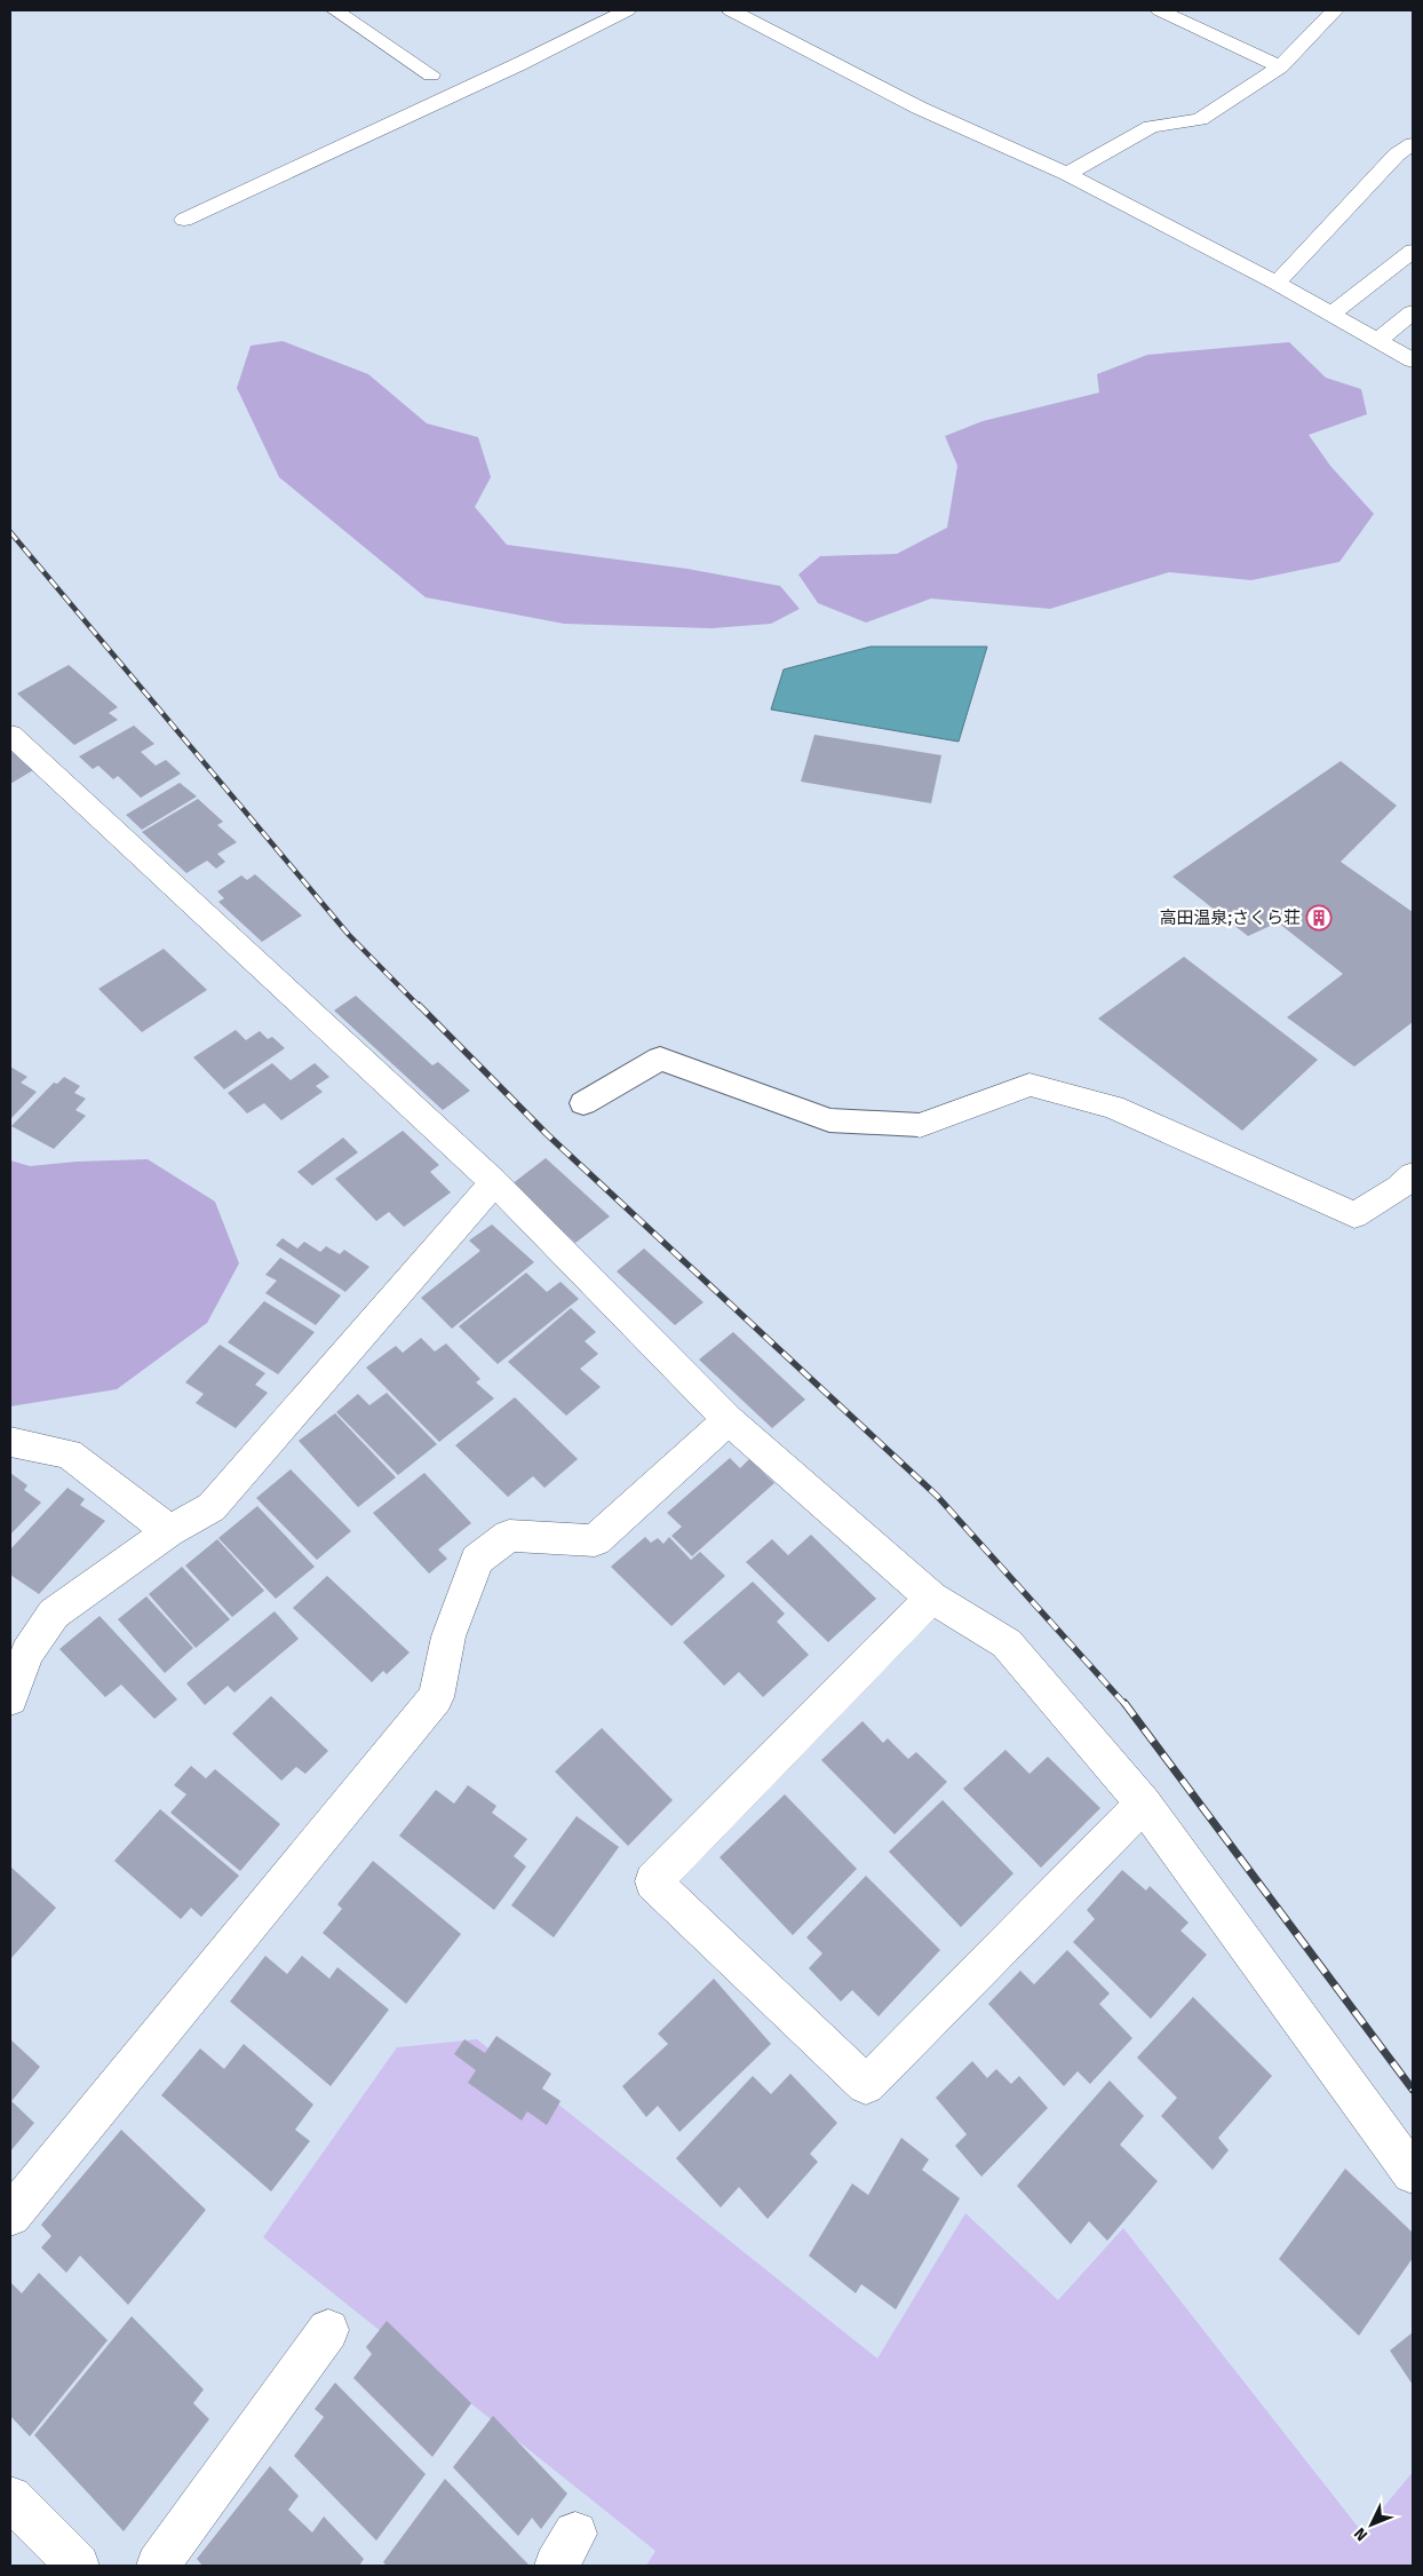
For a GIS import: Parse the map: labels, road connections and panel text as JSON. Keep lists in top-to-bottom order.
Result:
{
  "places": {
    "building": ["高田温泉;さくら荘"]
  },
  "north": "bottom left"
}
